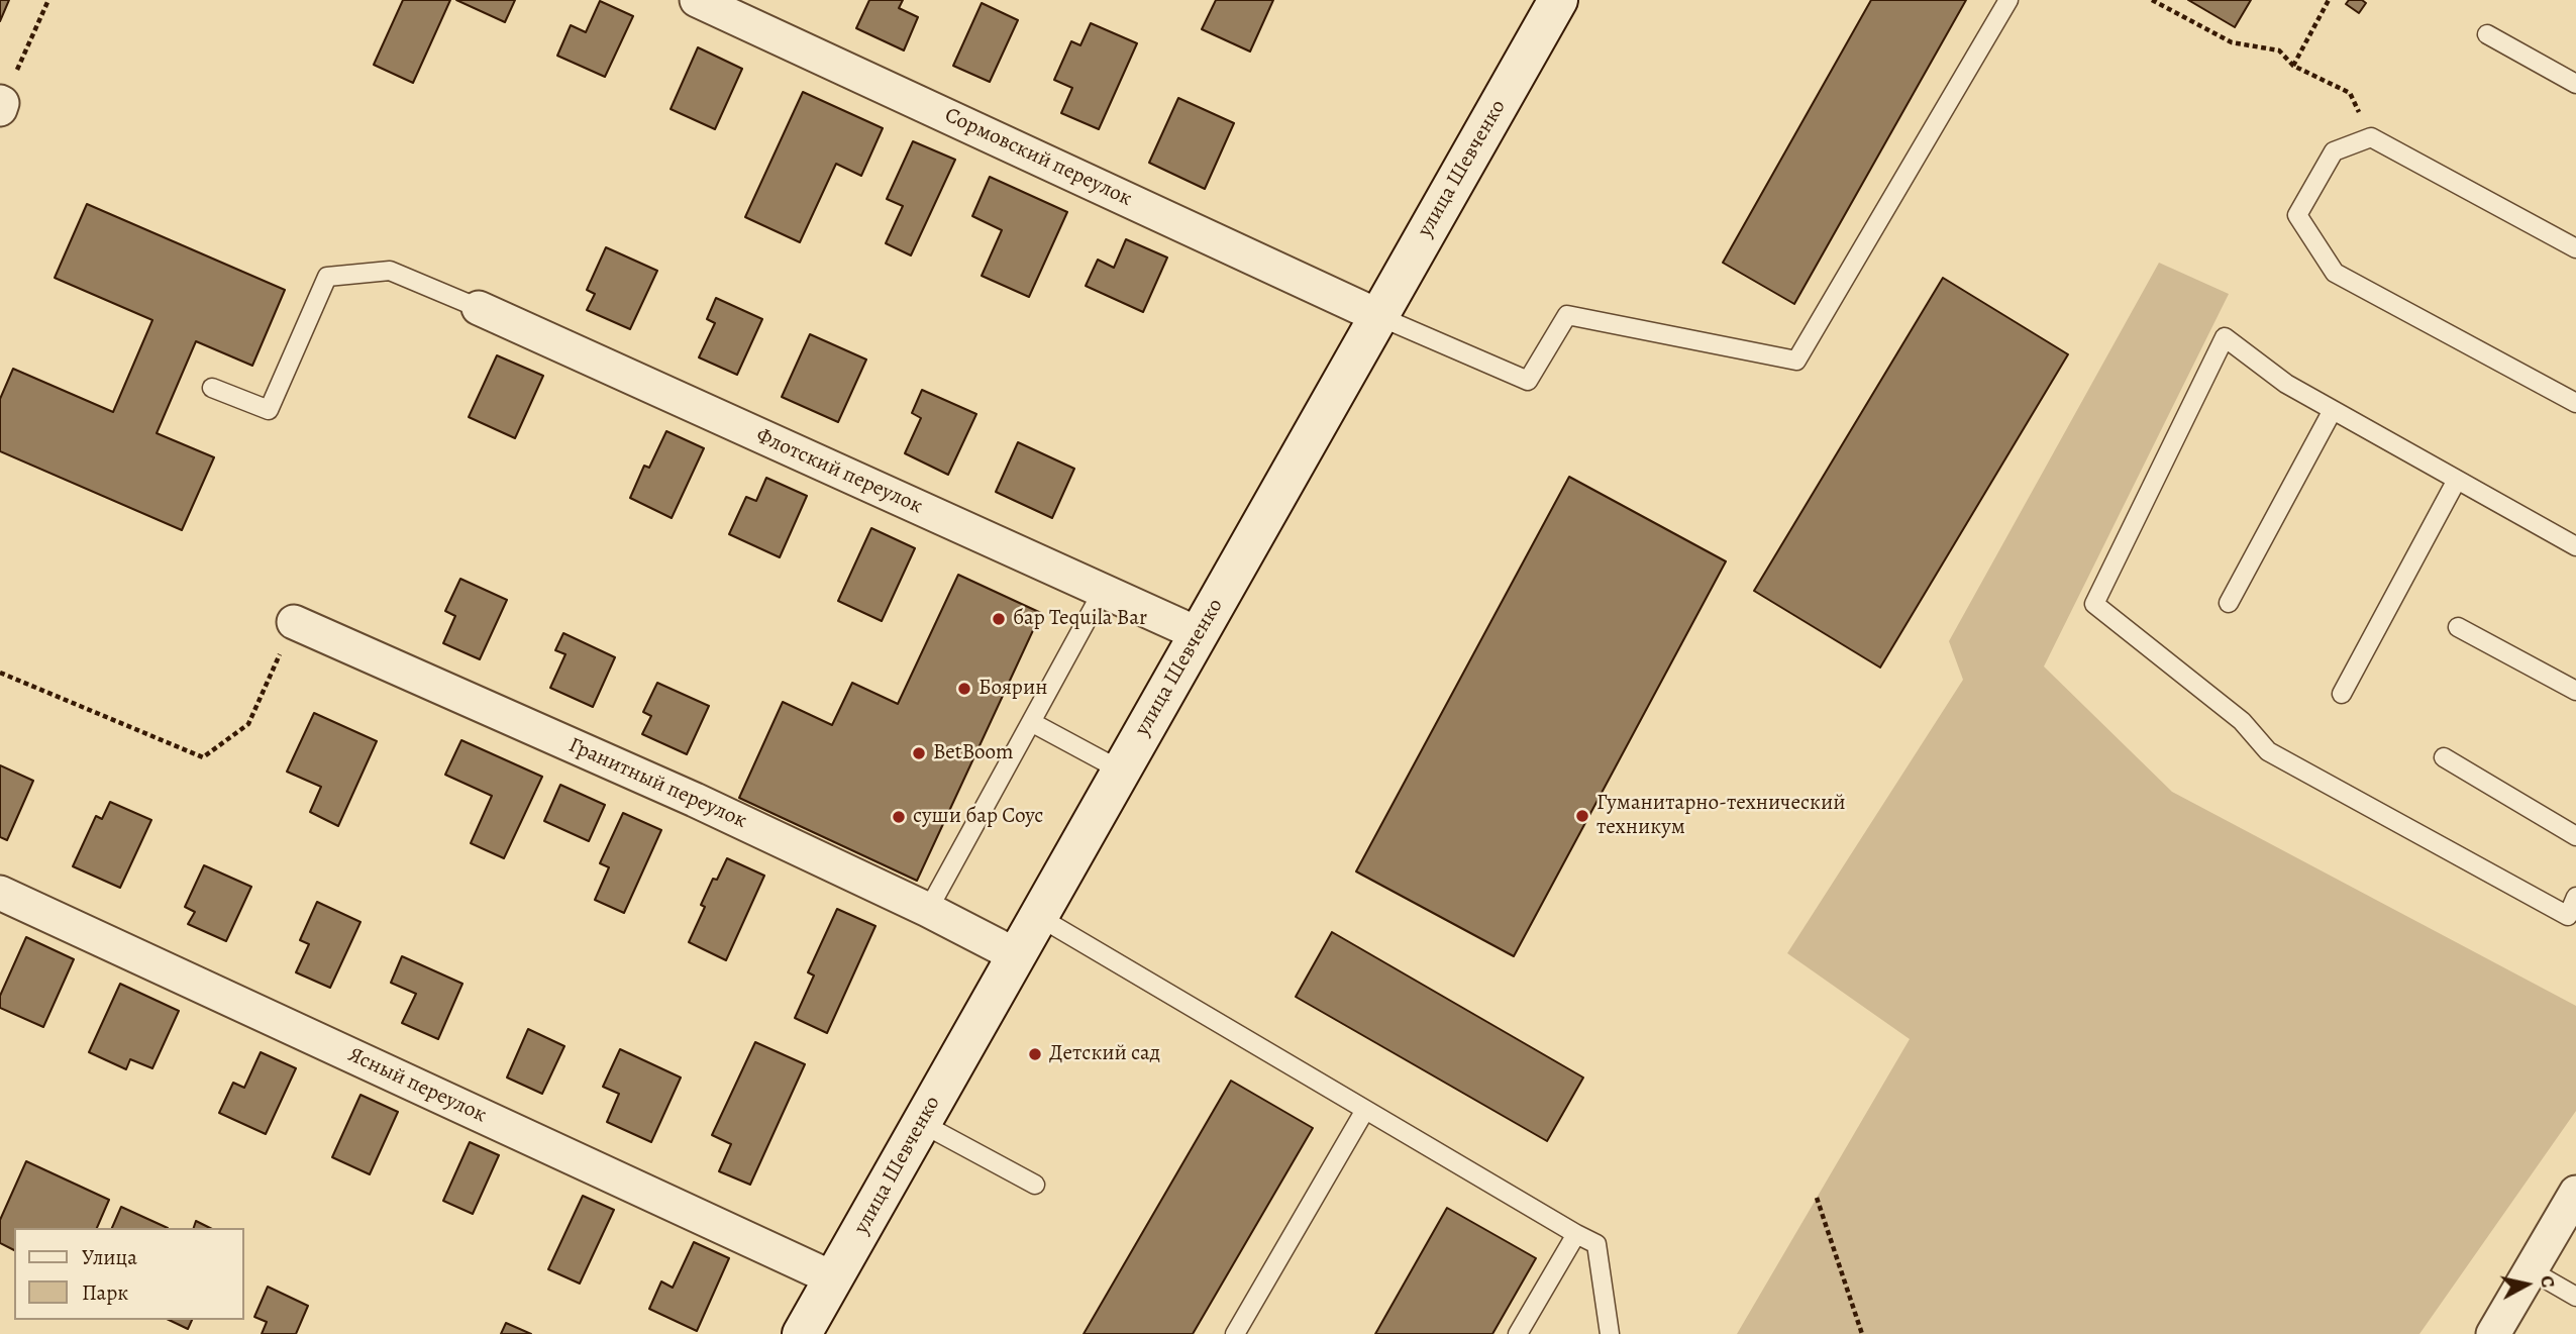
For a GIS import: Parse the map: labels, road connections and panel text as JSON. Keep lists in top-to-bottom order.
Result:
{
  "streets": {
    "main road": ["улица Шевченко"],
    "street": [
      "Сормовский переулок",
      "Флотский переулок",
      "Гранитный переулок",
      "Ясный переулок"
    ]
  },
  "crossings": [
    ["Сормовский переулок", "улица Шевченко"],
    ["улица Шевченко", "Флотский переулок"],
    ["улица Шевченко", "Гранитный переулок"],
    ["улица Шевченко", "Ясный переулок"]
  ],
  "places": [
    "бар Tequila Bar",
    "Боярин",
    "BetBoom",
    "Гуманитарно-технический техникум",
    "суши бар Соус",
    "Детский сад"
  ],
  "legend": ["Улица", "Парк"],
  "north": "right"
}
